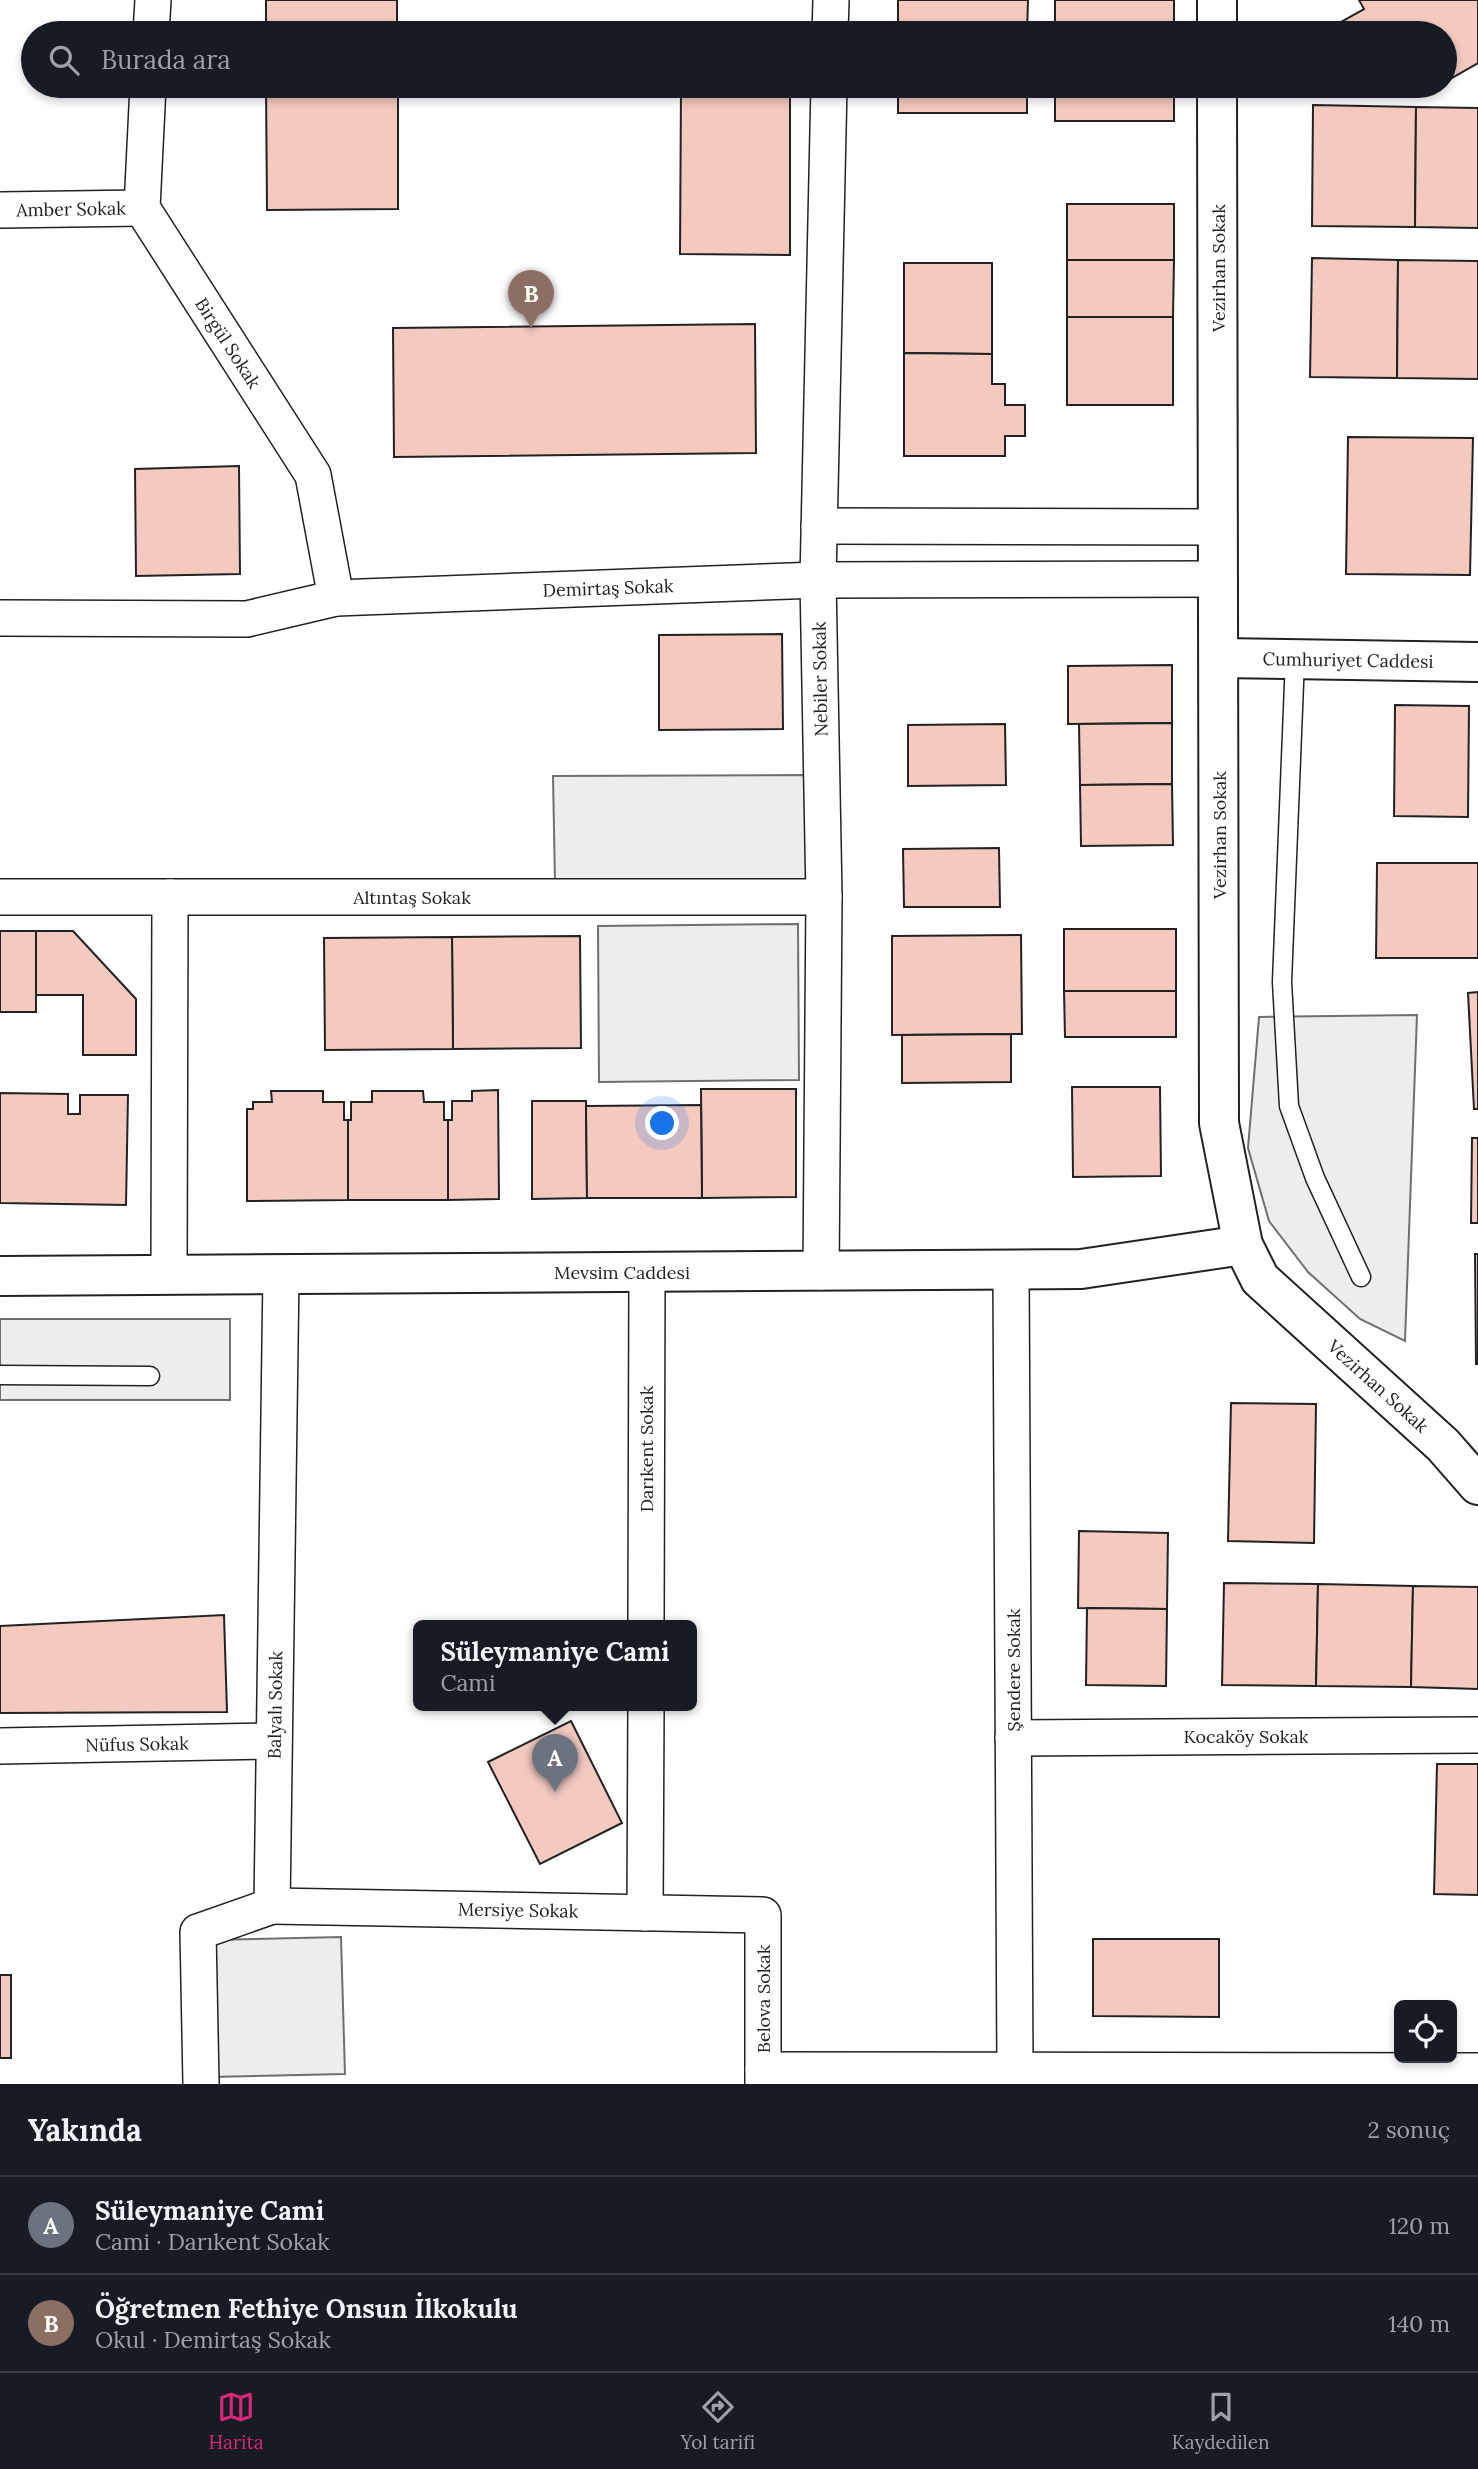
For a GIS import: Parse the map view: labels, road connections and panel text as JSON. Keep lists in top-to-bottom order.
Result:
{
  "streets": {
    "street": [
      "Amber Sokak",
      "Vezirhan Sokak",
      "Birgül Sokak",
      "Demirtaş Sokak",
      "Cumhuriyet Caddesi",
      "Nebiler Sokak",
      "Altıntaş Sokak",
      "Mevsim Caddesi",
      "Darıkent Sokak",
      "Şendere Sokak",
      "Balyalı Sokak",
      "Kocaköy Sokak",
      "Nüfus Sokak",
      "Mersiye Sokak",
      "Belova Sokak"
    ]
  },
  "crossings": [
    ["Amber Sokak", "Birgül Sokak"],
    ["Vezirhan Sokak", "Demirtaş Sokak"],
    ["Vezirhan Sokak", "Cumhuriyet Caddesi"],
    ["Vezirhan Sokak", "Mevsim Caddesi"],
    ["Birgül Sokak", "Demirtaş Sokak"],
    ["Demirtaş Sokak", "Nebiler Sokak"],
    ["Nebiler Sokak", "Altıntaş Sokak"],
    ["Nebiler Sokak", "Mevsim Caddesi"],
    ["Mevsim Caddesi", "Darıkent Sokak"],
    ["Mevsim Caddesi", "Şendere Sokak"],
    ["Mevsim Caddesi", "Balyalı Sokak"],
    ["Şendere Sokak", "Kocaköy Sokak"],
    ["Balyalı Sokak", "Nüfus Sokak"],
    ["Balyalı Sokak", "Mersiye Sokak"],
    ["Mersiye Sokak", "Belova Sokak"]
  ],
  "page": {
    "search": "Burada ara",
    "pins": ["B", "A"],
    "popup": ["Süleymaniye Cami", "Cami"],
    "heading": ["Yakında", "2 sonuç"],
    "list": [
      {
        "mark": "A",
        "name": "Süleymaniye Cami",
        "note": "Cami · Darıkent Sokak",
        "value": "120 m"
      },
      {
        "mark": "B",
        "name": "Öğretmen Fethiye Onsun İlkokulu",
        "note": "Okul · Demirtaş Sokak",
        "value": "140 m"
      }
    ],
    "nav": ["Harita", "Yol tarifi", "Kaydedilen"]
  }
}
